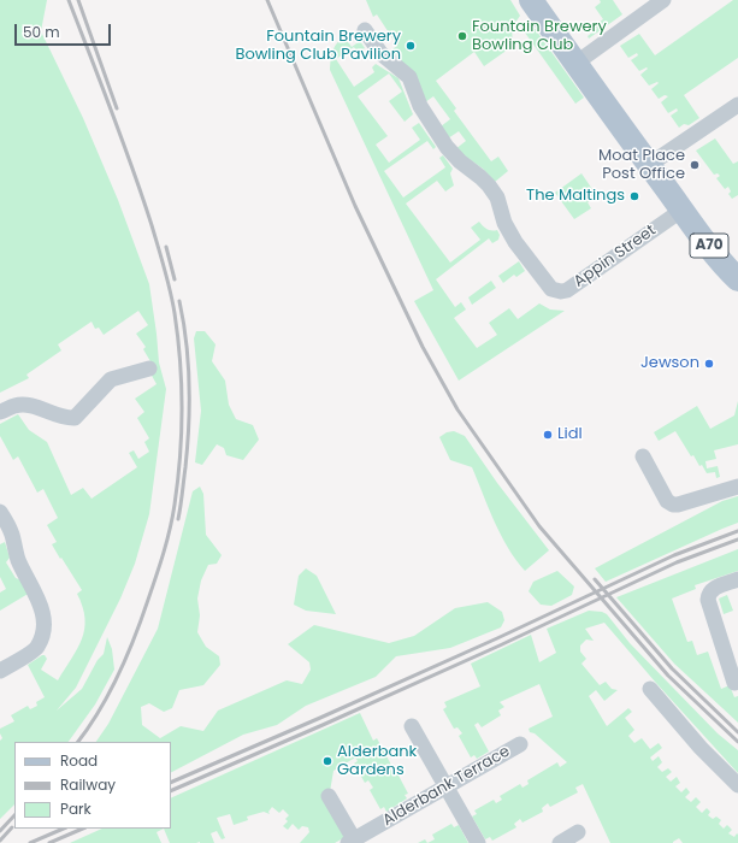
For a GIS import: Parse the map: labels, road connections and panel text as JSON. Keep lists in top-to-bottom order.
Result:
{
  "streets": {
    "main road": ["A70"],
    "street": ["Appin Street", "Alderbank Terrace"]
  },
  "crossings": [
    ["A70", "Appin Street"]
  ],
  "places": [
    "Fountain Brewery Bowling Club",
    "Fountain Brewery Bowling Club Pavilion",
    "Moat Place Post Office",
    "The Maltings",
    "Jewson",
    "Lidl",
    "Alderbank Gardens"
  ],
  "legend": ["Road", "Railway", "Park"],
  "scale_bar": "50 m"
}
